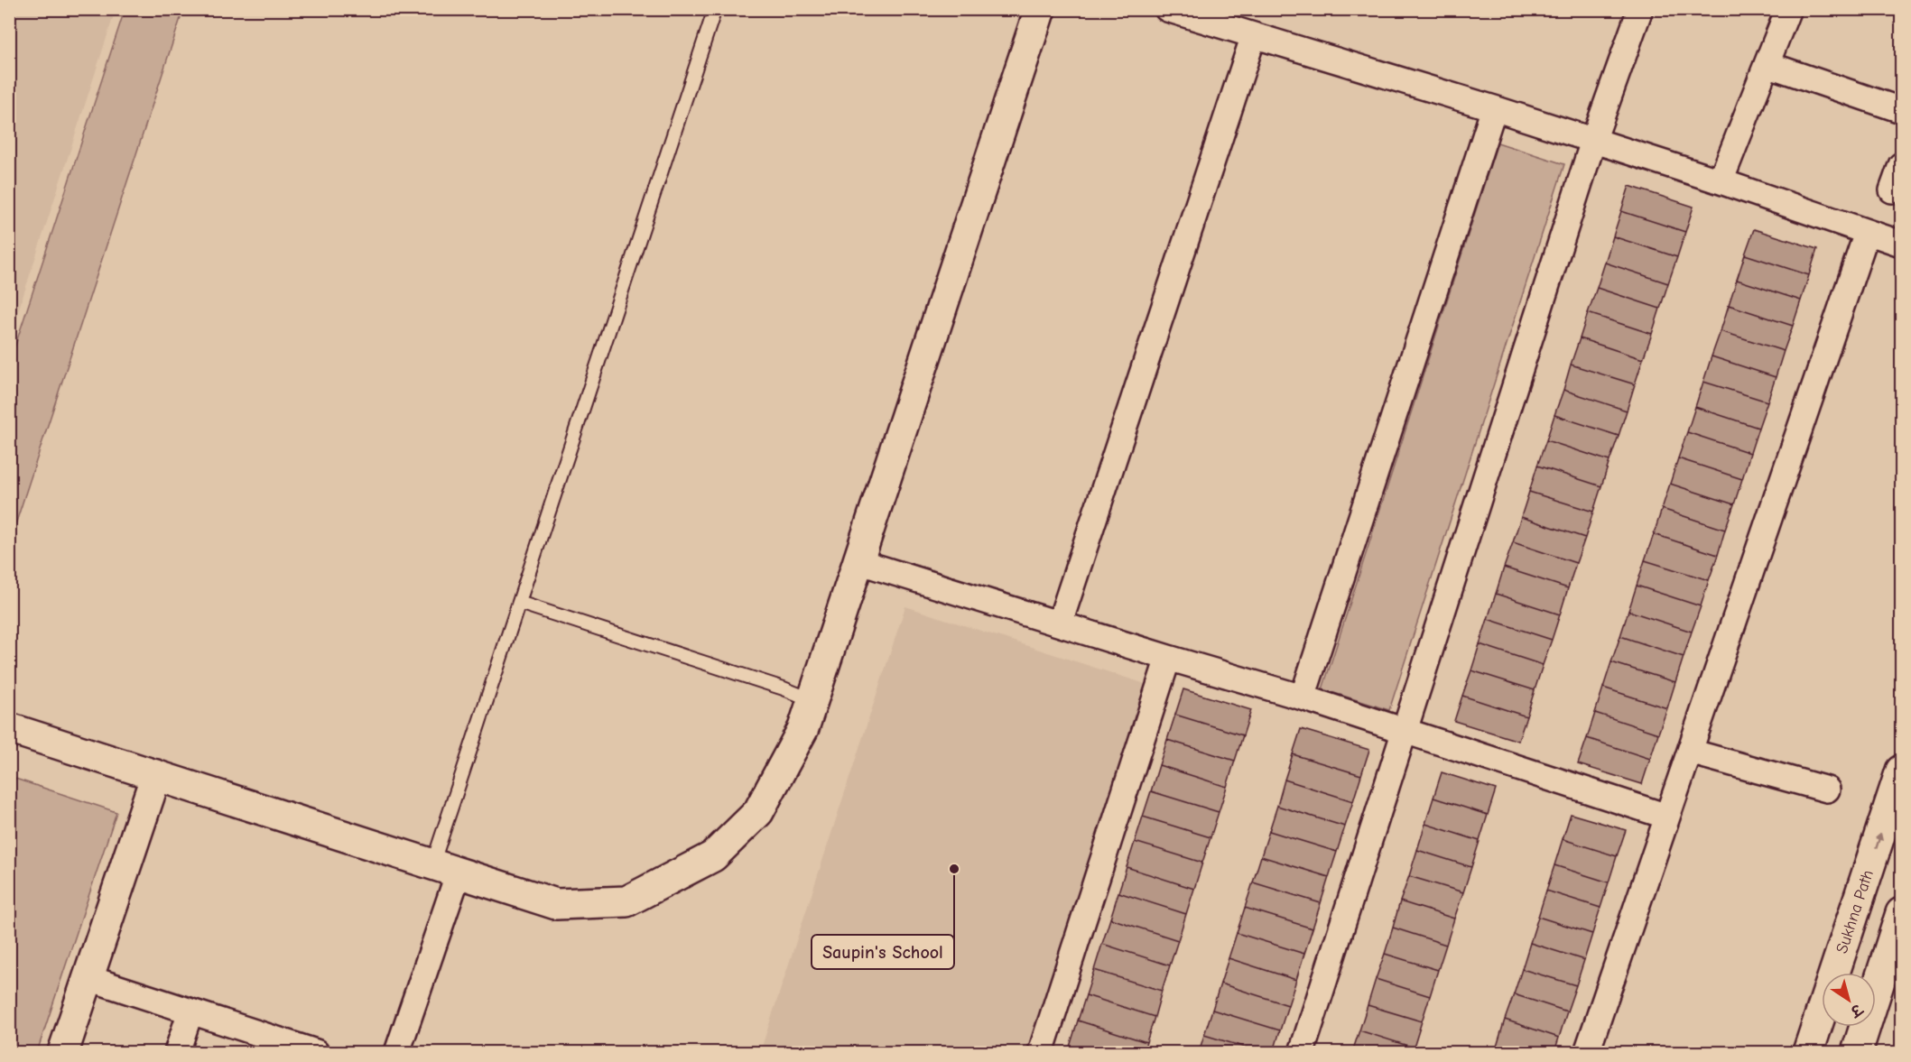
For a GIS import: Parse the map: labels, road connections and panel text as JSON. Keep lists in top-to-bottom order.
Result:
{
  "streets": {
    "street": ["Sukhna Path"]
  },
  "places": ["Saupin's School"],
  "north": "bottom right"
}
